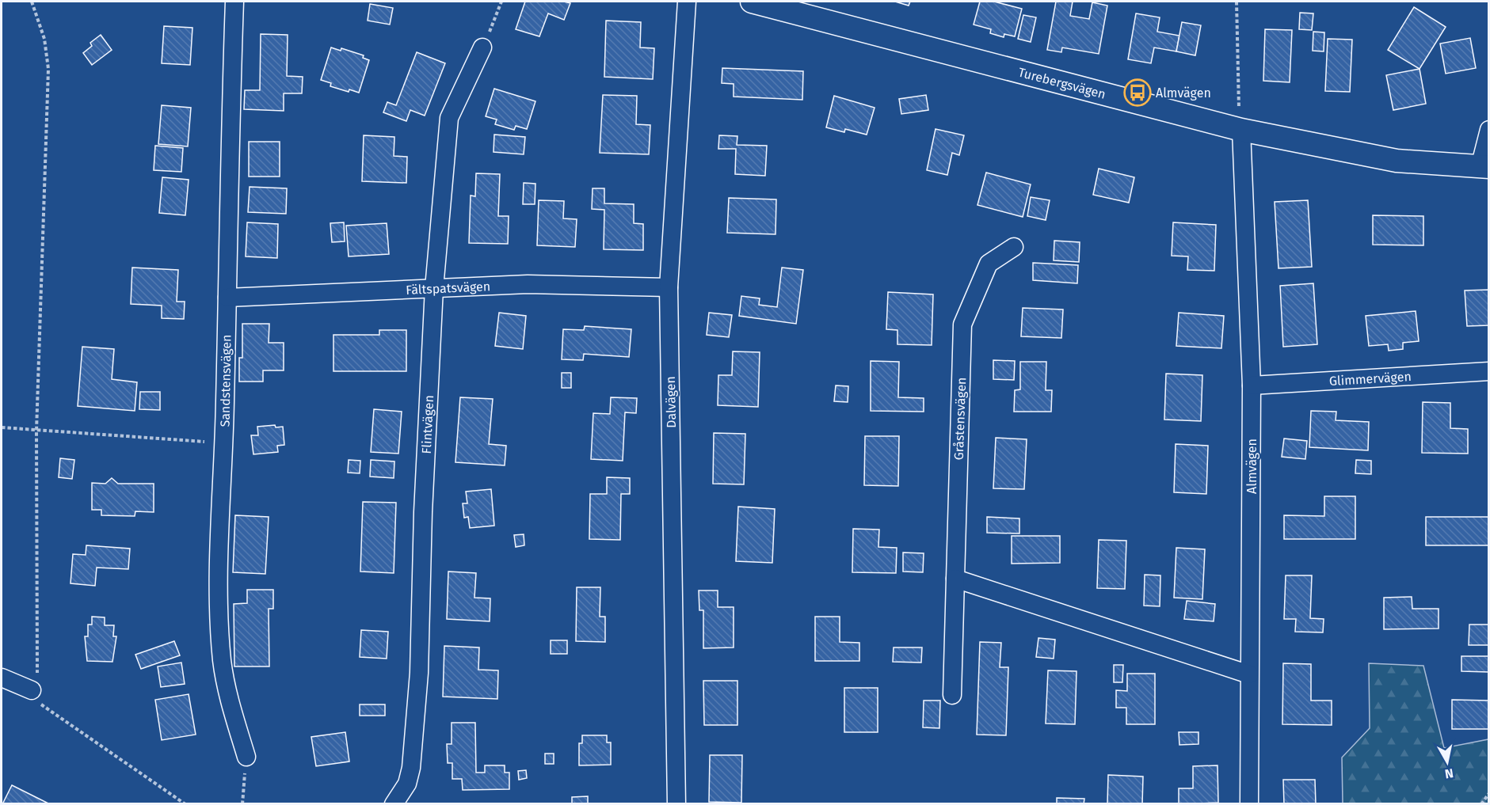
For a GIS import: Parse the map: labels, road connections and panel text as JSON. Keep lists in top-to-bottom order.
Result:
{
  "streets": {
    "street": [
      "Turebergsvägen",
      "Fältspatsvägen",
      "Glimmervägen",
      "Sandstensvägen",
      "Dalvägen",
      "Gråstensvägen",
      "Flintvägen",
      "Almvägen"
    ]
  },
  "crossings": [
    ["Turebergsvägen", "Almvägen"],
    ["Fältspatsvägen", "Sandstensvägen"],
    ["Fältspatsvägen", "Dalvägen"],
    ["Fältspatsvägen", "Flintvägen"],
    ["Glimmervägen", "Almvägen"]
  ],
  "places": {
    "bus stop": ["Almvägen"]
  },
  "north": "bottom"
}
